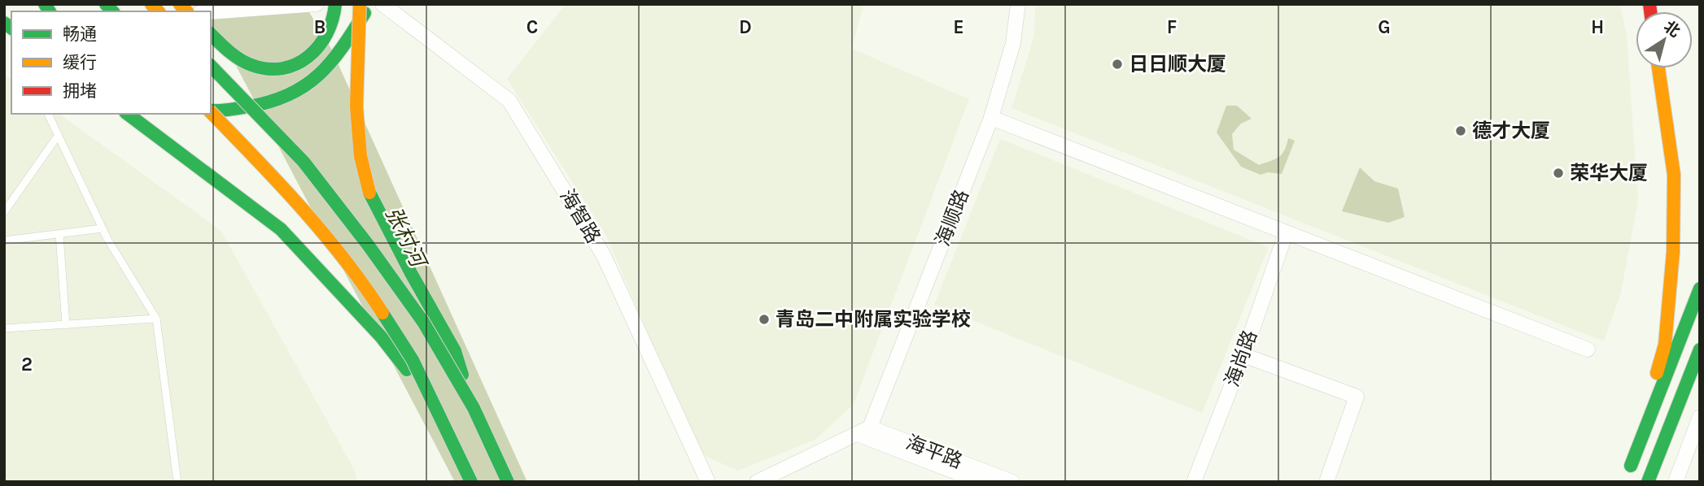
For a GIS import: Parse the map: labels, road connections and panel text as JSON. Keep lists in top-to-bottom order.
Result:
{
  "streets": {
    "street": [
      "海智路",
      "海顺路",
      "海尚路",
      "海平路"
    ]
  },
  "crossings": [
    ["海顺路", "海平路"]
  ],
  "water": ["张村河"],
  "places": [
    "日日顺大厦",
    "德才大厦",
    "荣华大厦",
    "青岛二中附属实验学校"
  ],
  "legend": ["畅通", "缓行", "拥堵"],
  "north": "top right",
  "grid": {
    "columns": [
      "B",
      "C",
      "D",
      "E",
      "F",
      "G",
      "H"
    ],
    "rows": ["2"]
  }
}
